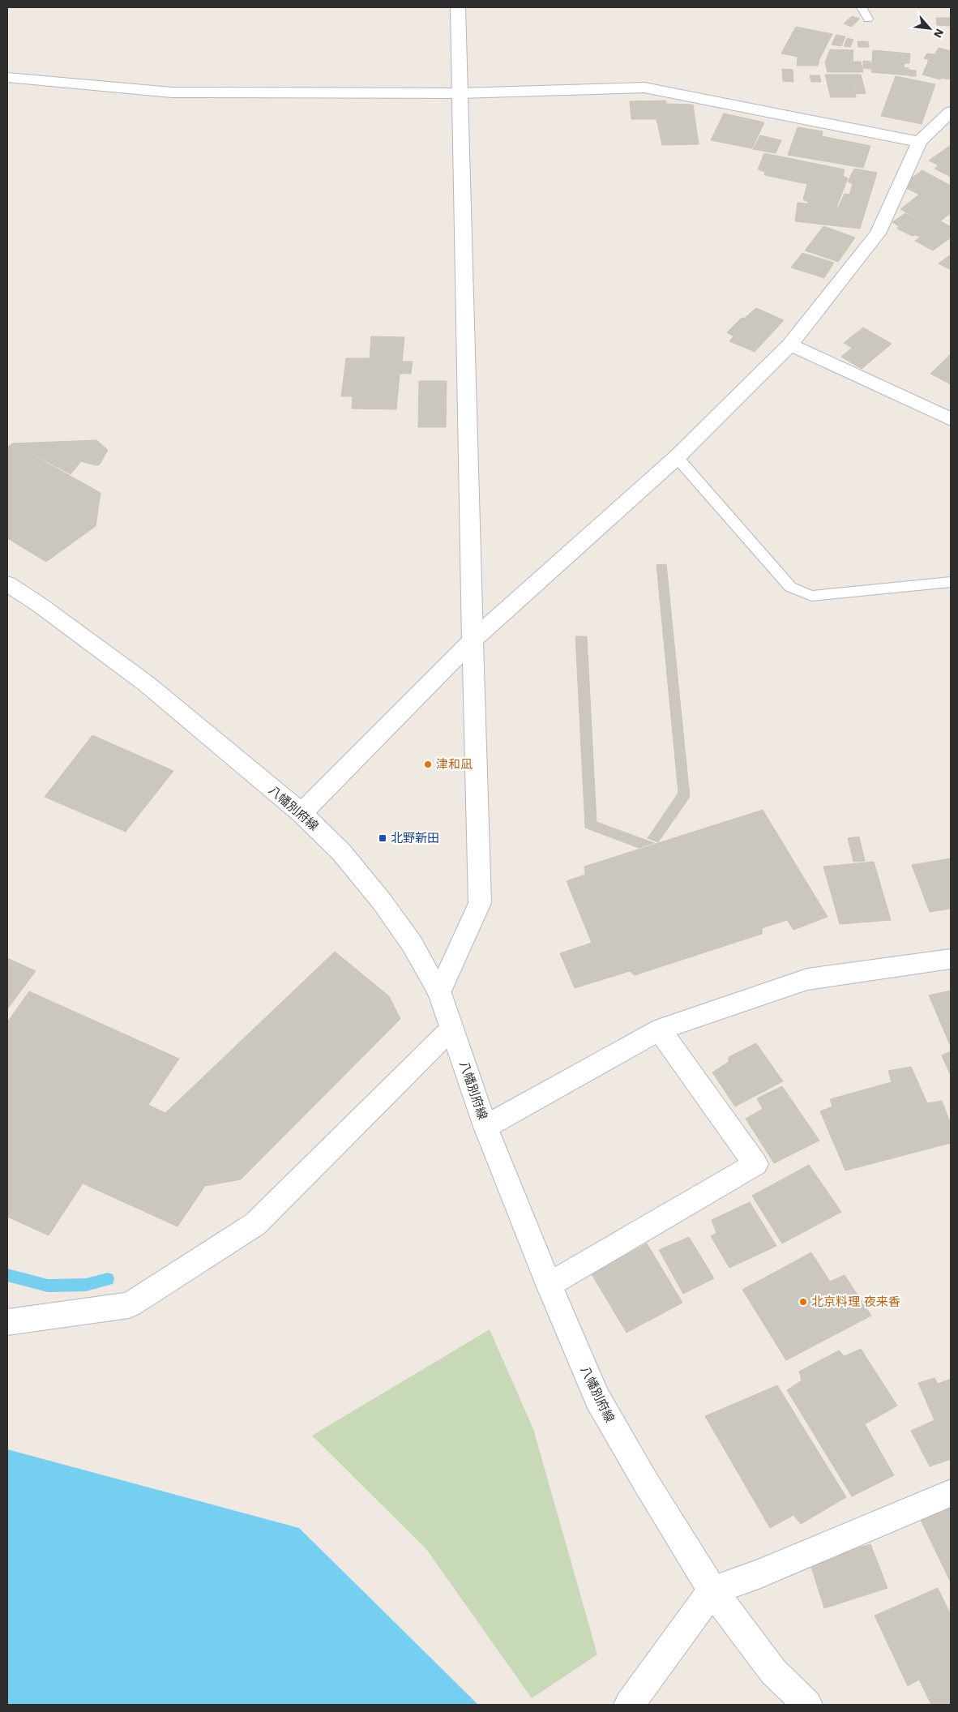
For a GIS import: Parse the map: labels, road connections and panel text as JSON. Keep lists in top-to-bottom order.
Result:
{
  "streets": {
    "street": ["八幡別府線"]
  },
  "places": {
    "other": ["津和凪", "北京料理 夜来香"],
    "transit": ["北野新田"]
  },
  "north": "bottom right"
}
